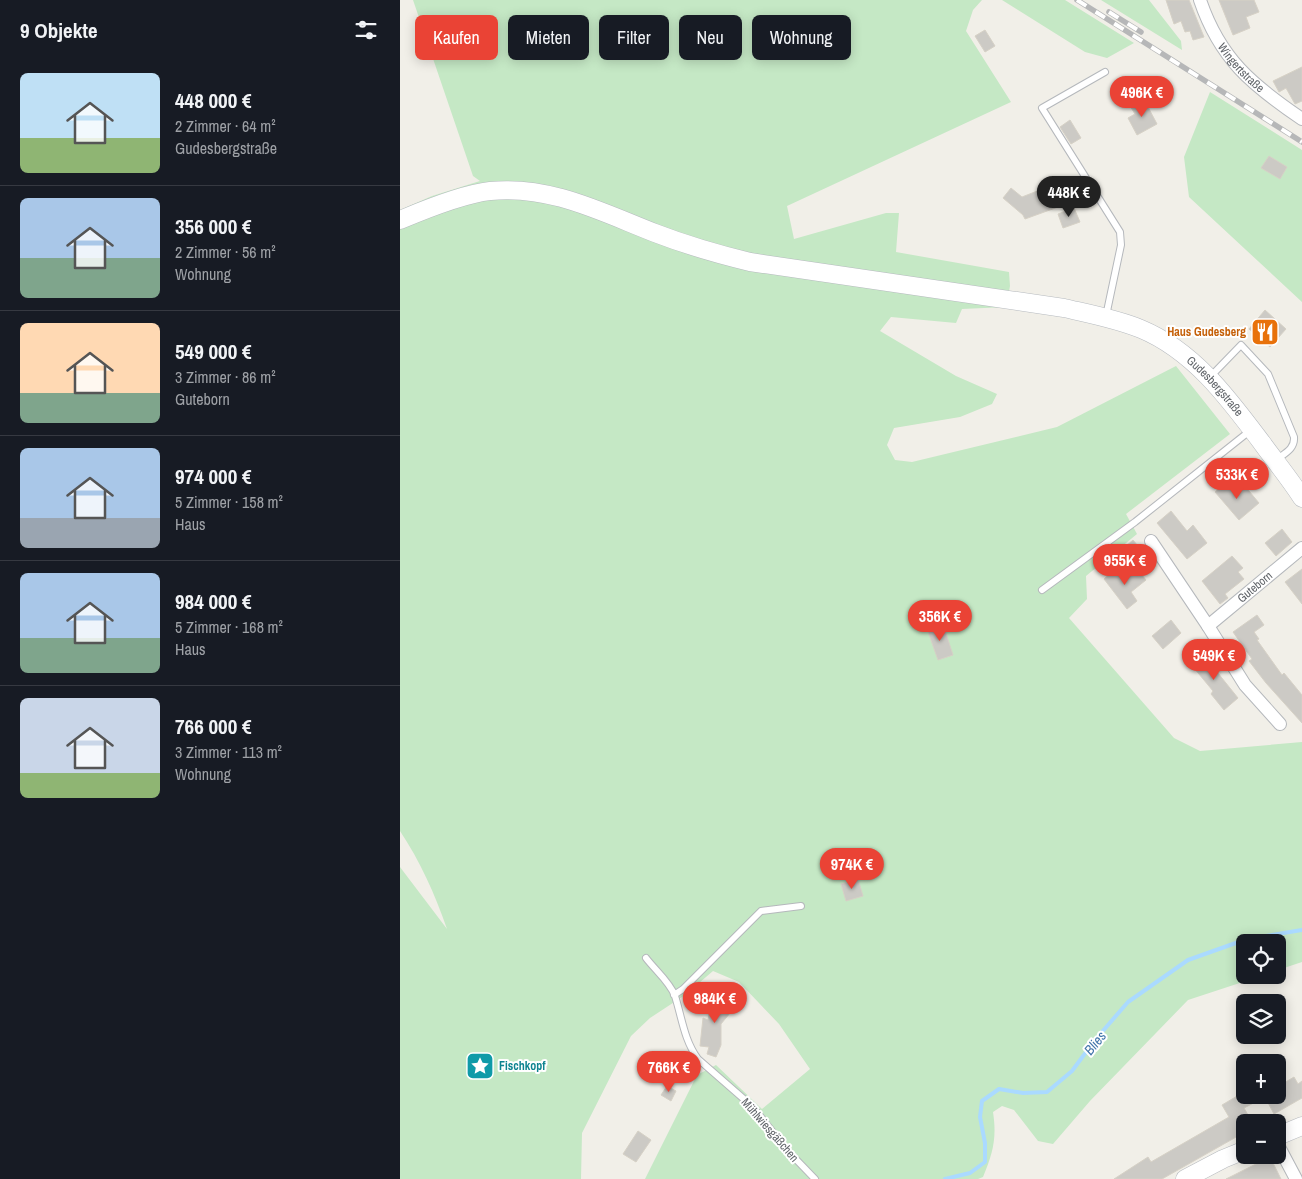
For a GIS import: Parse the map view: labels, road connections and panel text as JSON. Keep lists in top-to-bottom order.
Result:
{
  "streets": {
    "main road": ["Gudesbergstraße"],
    "street": ["Wingertstraße", "Guteborn"],
    "lane": ["Mühlwiesgäßchen"]
  },
  "water": ["Blies"],
  "places": {
    "restaurant": ["Haus Gudesberg"],
    "place": ["Fischkopf"]
  },
  "page": {
    "heading": "9 Objekte",
    "chip": [
      "Kaufen",
      "Mieten",
      "Filter",
      "Neu",
      "Wohnung"
    ],
    "list": [
      {
        "name": "448 000 €",
        "note": "2 Zimmer · 64 m² · Gudesbergstraße"
      },
      {
        "name": "356 000 €",
        "note": "2 Zimmer · 56 m² · Wohnung"
      },
      {
        "name": "549 000 €",
        "note": "3 Zimmer · 86 m² · Guteborn"
      },
      {
        "name": "974 000 €",
        "note": "5 Zimmer · 158 m² · Haus"
      },
      {
        "name": "984 000 €",
        "note": "5 Zimmer · 168 m² · Haus"
      },
      {
        "name": "766 000 €",
        "note": "3 Zimmer · 113 m² · Wohnung"
      }
    ],
    "price": [
      "496K €",
      "448K €",
      "533K €",
      "955K €",
      "356K €",
      "549K €",
      "974K €",
      "984K €",
      "766K €"
    ],
    "map_buttons": ["+", "−"]
  }
}
